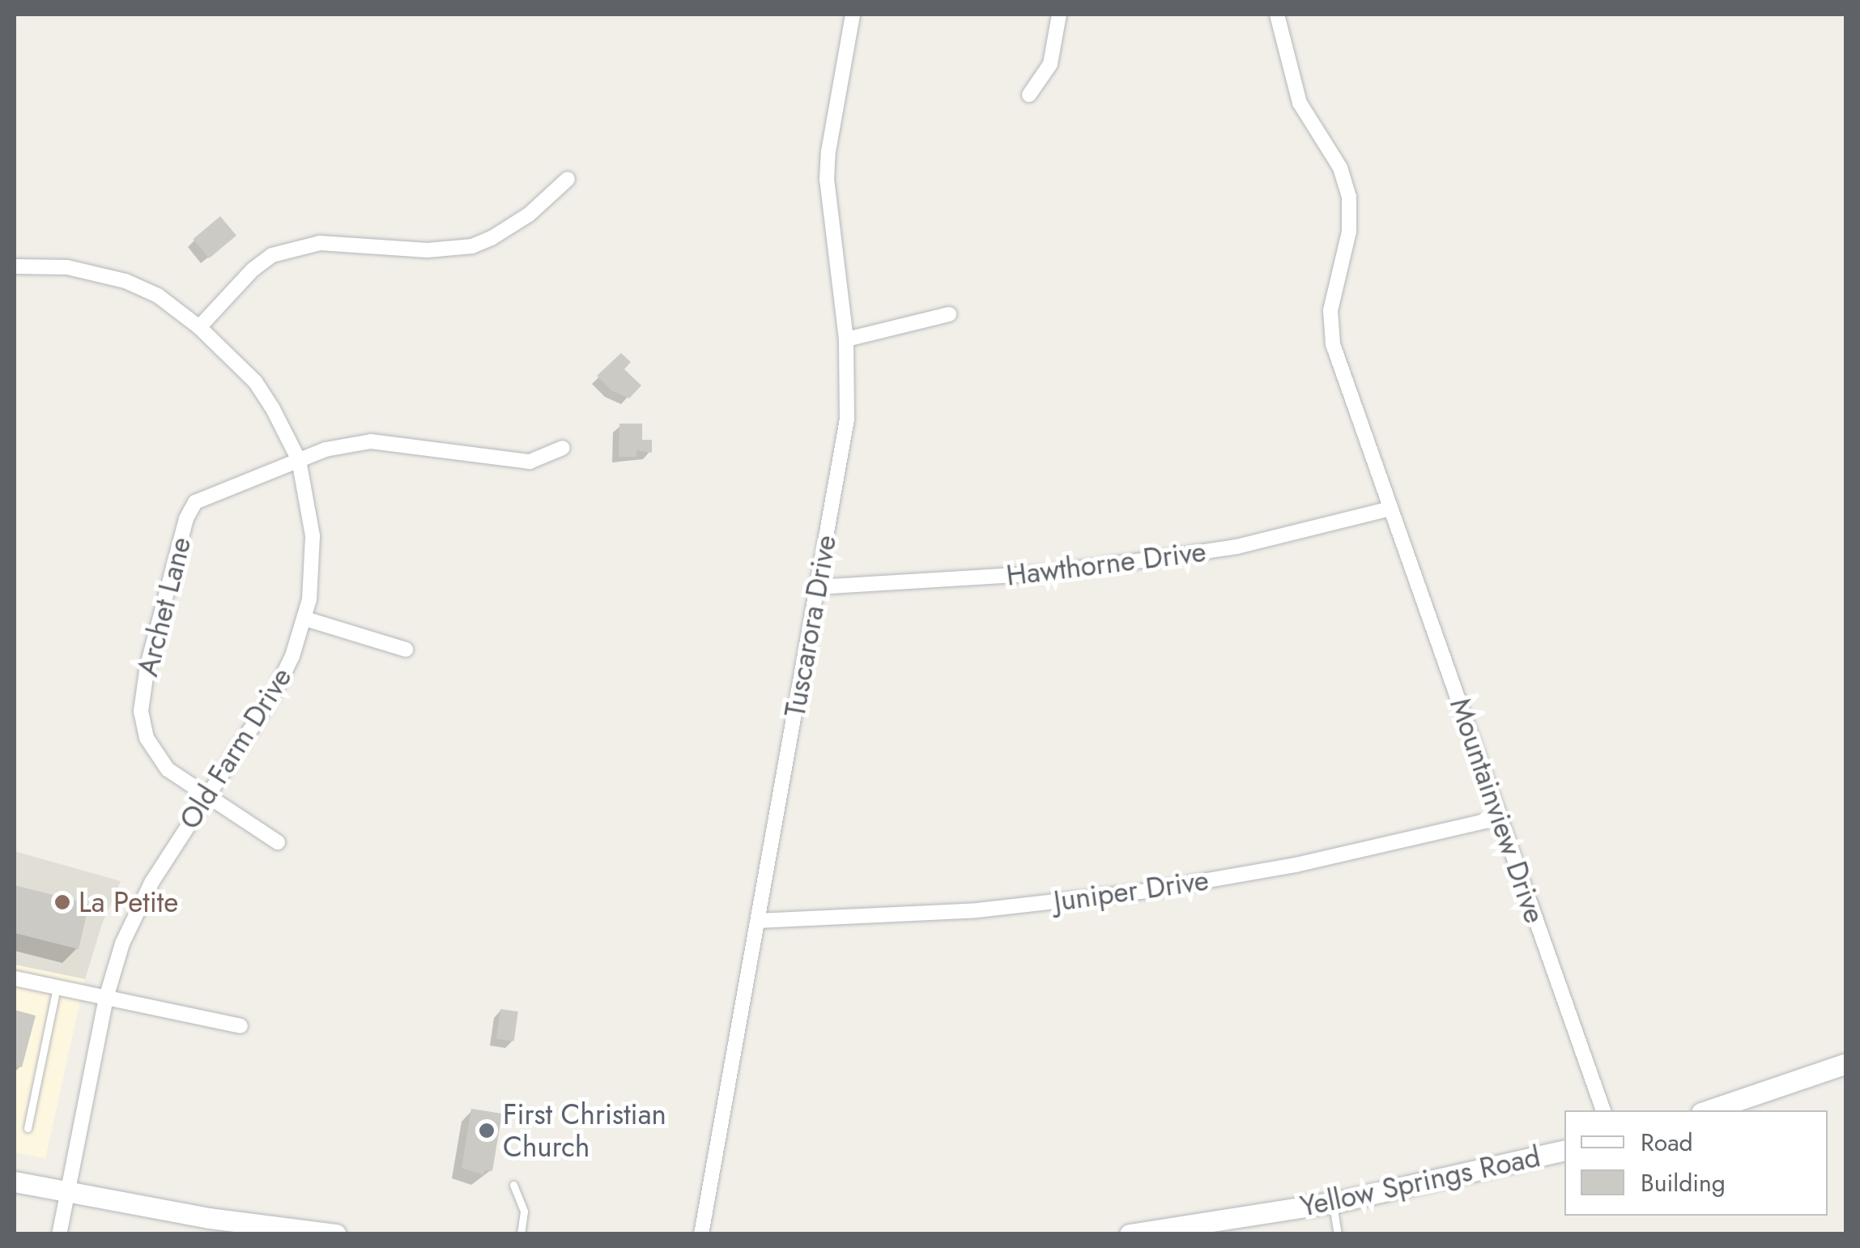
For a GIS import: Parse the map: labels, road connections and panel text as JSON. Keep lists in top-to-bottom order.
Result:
{
  "streets": {
    "main road": ["Yellow Springs Road"],
    "street": [
      "Hawthorne Drive",
      "Archet Lane",
      "Tuscarora Drive",
      "Old Farm Drive",
      "Mountainview Drive",
      "Juniper Drive"
    ]
  },
  "crossings": [
    ["Hawthorne Drive", "Tuscarora Drive"],
    ["Hawthorne Drive", "Mountainview Drive"],
    ["Archet Lane", "Old Farm Drive"],
    ["Tuscarora Drive", "Juniper Drive"],
    ["Mountainview Drive", "Juniper Drive"]
  ],
  "places": ["La Petite", "First Christian Church"],
  "legend": ["Road", "Building"]
}
